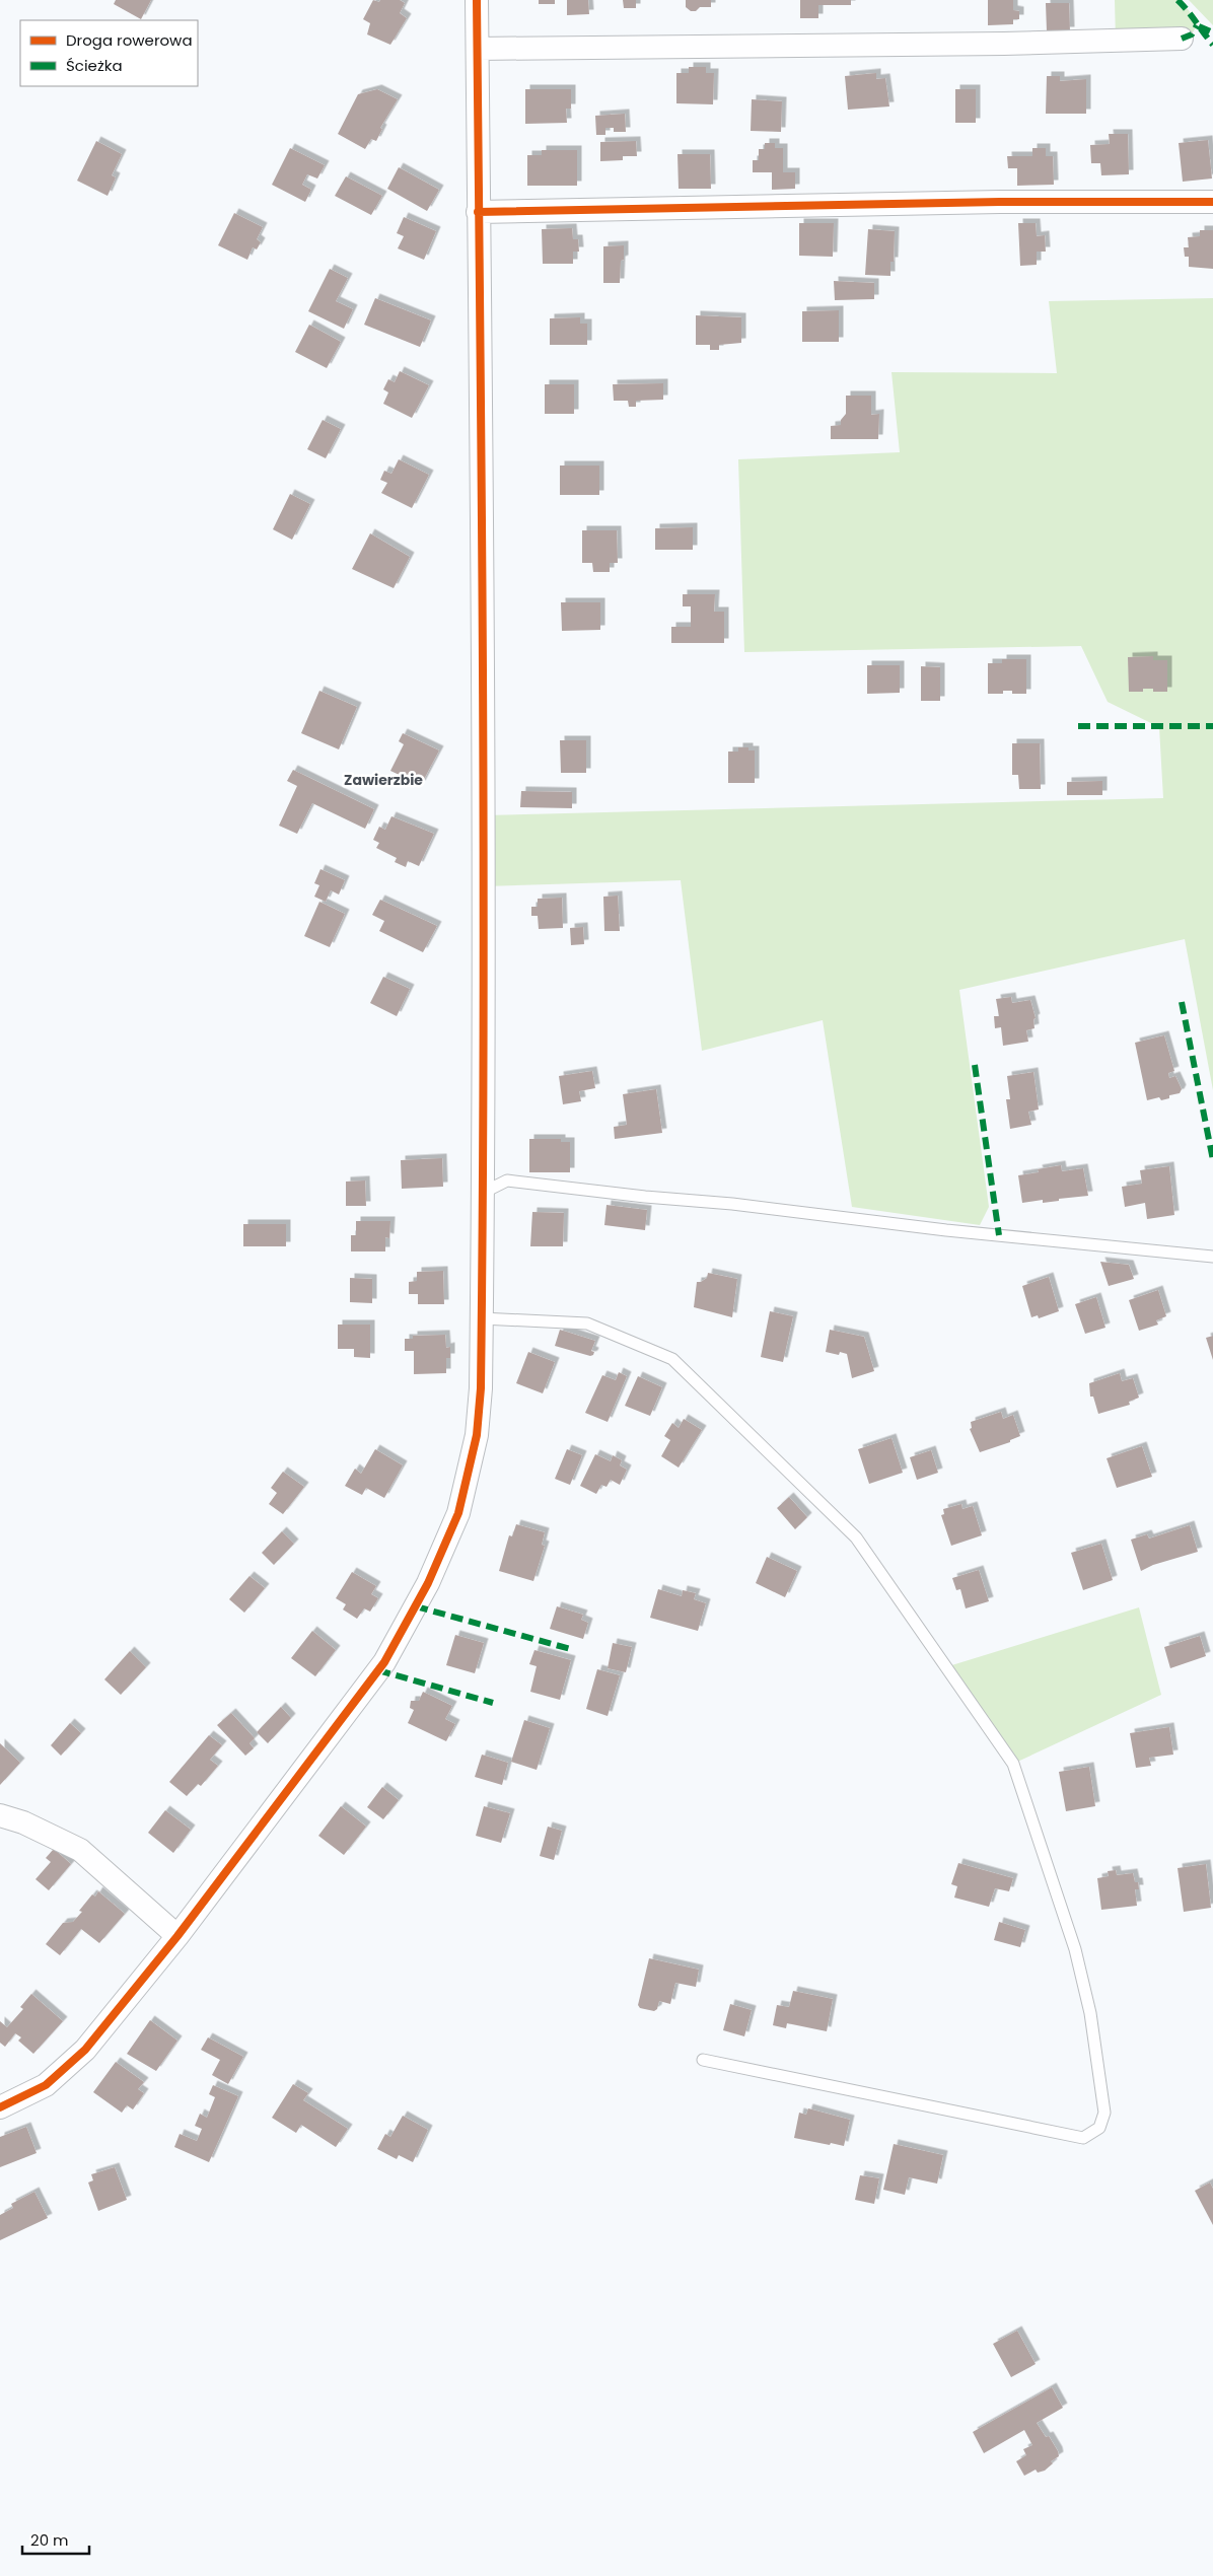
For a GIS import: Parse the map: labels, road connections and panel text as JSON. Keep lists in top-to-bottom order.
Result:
{
  "districts": ["Zawierzbie"],
  "legend": ["Droga rowerowa", "Ścieżka"],
  "scale_bar": "20 m"
}
